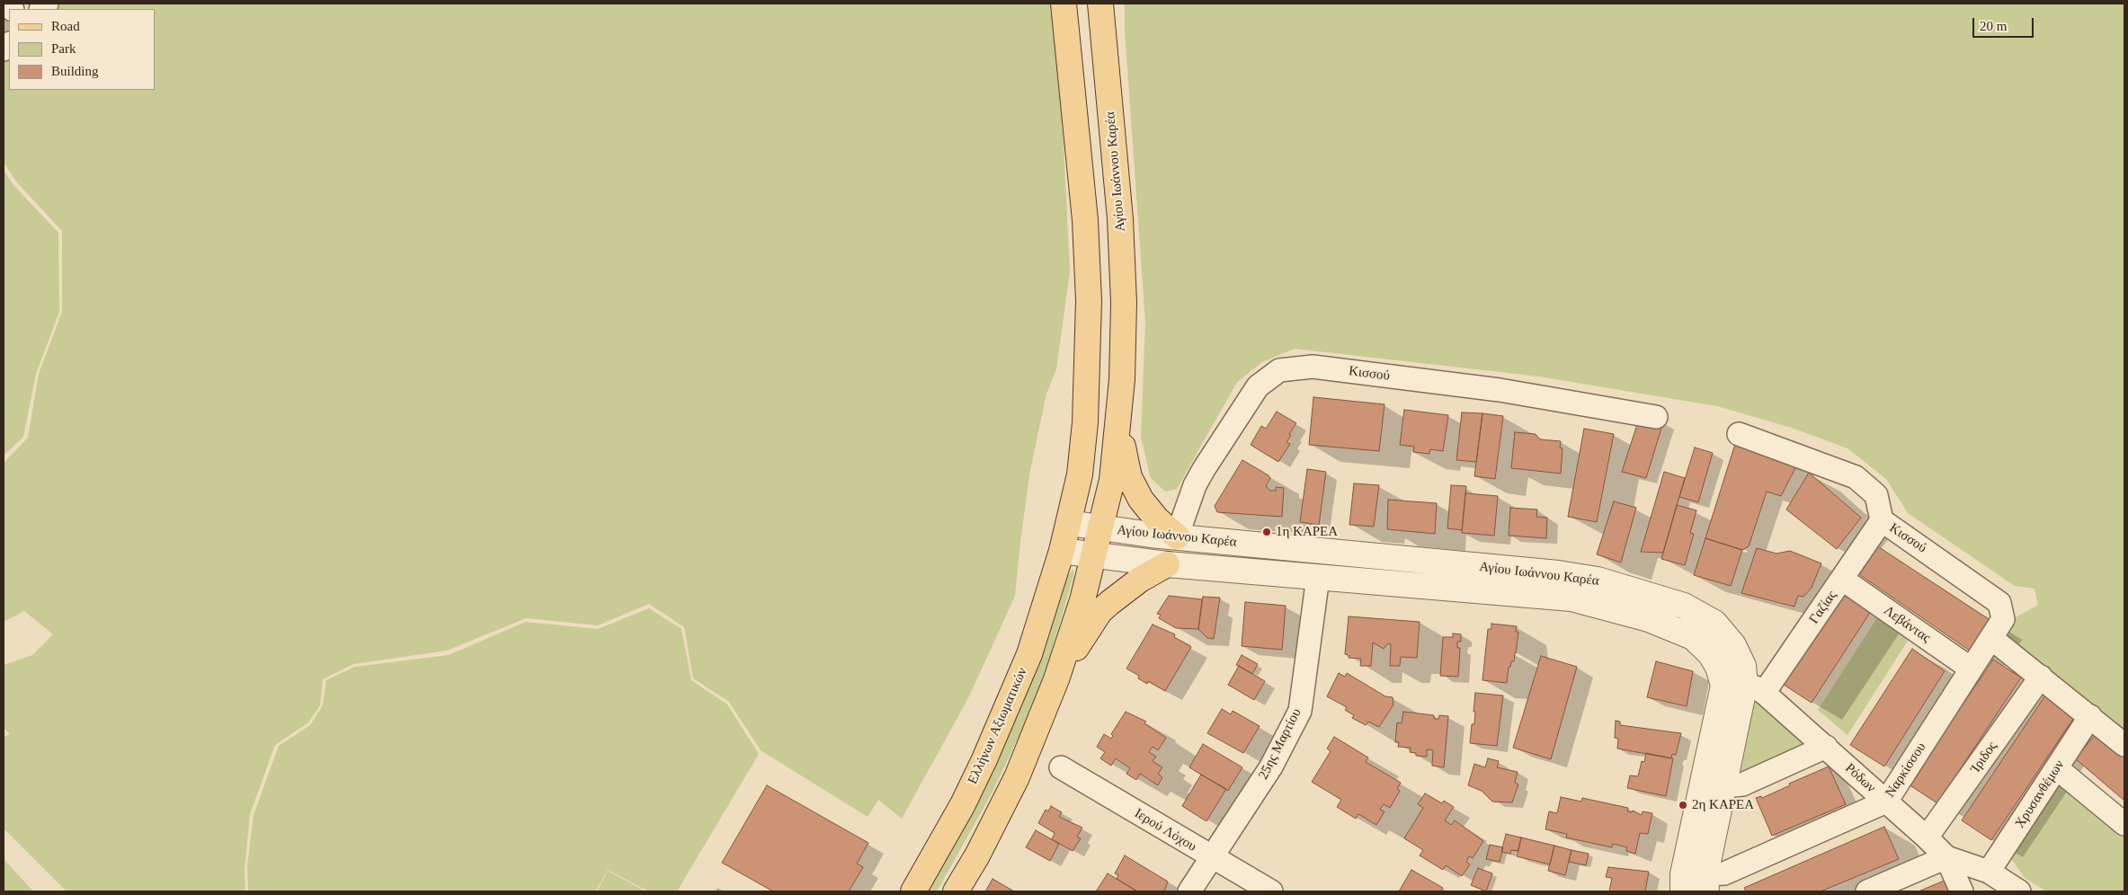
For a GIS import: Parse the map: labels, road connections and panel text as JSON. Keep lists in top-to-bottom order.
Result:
{
  "streets": {
    "main road": ["Αγίου Ιωάννου Καρέα", "Ελλήνων Αξιωματικών"],
    "street": [
      "Κισσού",
      "Γαζίας",
      "Λεβάντας",
      "25ης Μαρτίου",
      "Ίριδος",
      "Ναρκίσσου",
      "Ρόδων",
      "Χρυσανθέμων",
      "Ιερού Λόχου"
    ]
  },
  "crossings": [
    ["Αγίου Ιωάννου Καρέα", "Κισσού"],
    ["Αγίου Ιωάννου Καρέα", "Γαζίας"],
    ["Αγίου Ιωάννου Καρέα", "Ελλήνων Αξιωματικών"],
    ["Αγίου Ιωάννου Καρέα", "25ης Μαρτίου"],
    ["Αγίου Ιωάννου Καρέα", "Ναρκίσσου"],
    ["Αγίου Ιωάννου Καρέα", "Ρόδων"],
    ["Κισσού", "Γαζίας"],
    ["Κισσού", "Ναρκίσσου"],
    ["Γαζίας", "Λεβάντας"],
    ["Γαζίας", "Ρόδων"],
    ["Λεβάντας", "Ναρκίσσου"],
    ["25ης Μαρτίου", "Ιερού Λόχου"],
    ["Ίριδος", "Ρόδων"],
    ["Ναρκίσσου", "Ρόδων"],
    ["Ρόδων", "Χρυσανθέμων"]
  ],
  "places": ["1η ΚΑΡΕΑ", "2η ΚΑΡΕΑ"],
  "legend": ["Road", "Park", "Building"],
  "scale_bar": "20 m"
}
